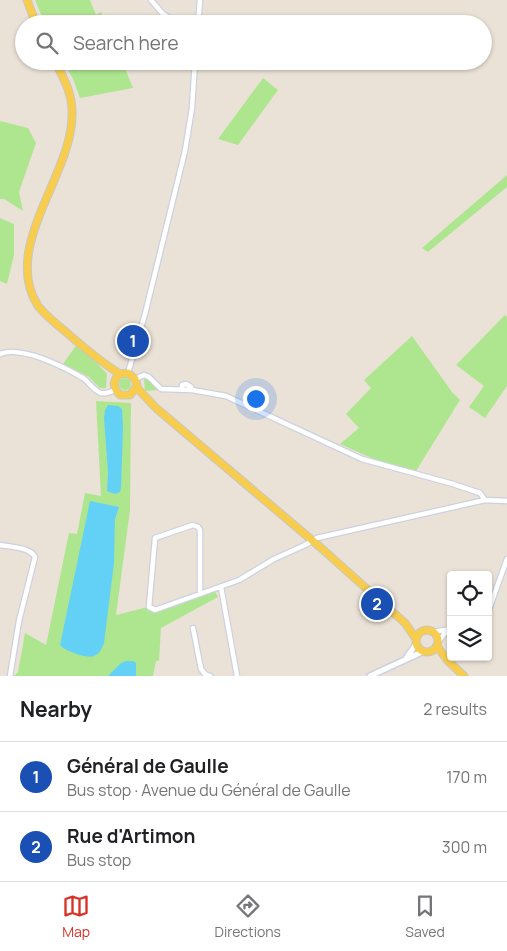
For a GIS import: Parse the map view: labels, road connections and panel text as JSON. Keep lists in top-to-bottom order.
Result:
{
  "page": {
    "search": "Search here",
    "pins": ["1", "2"],
    "heading": ["Nearby", "2 results"],
    "list": [
      {
        "mark": "1",
        "name": "Général de Gaulle",
        "note": "Bus stop · Avenue du Général de Gaulle",
        "value": "170 m"
      },
      {
        "mark": "2",
        "name": "Rue d'Artimon",
        "note": "Bus stop",
        "value": "300 m"
      }
    ],
    "nav": ["Map", "Directions", "Saved"]
  }
}
